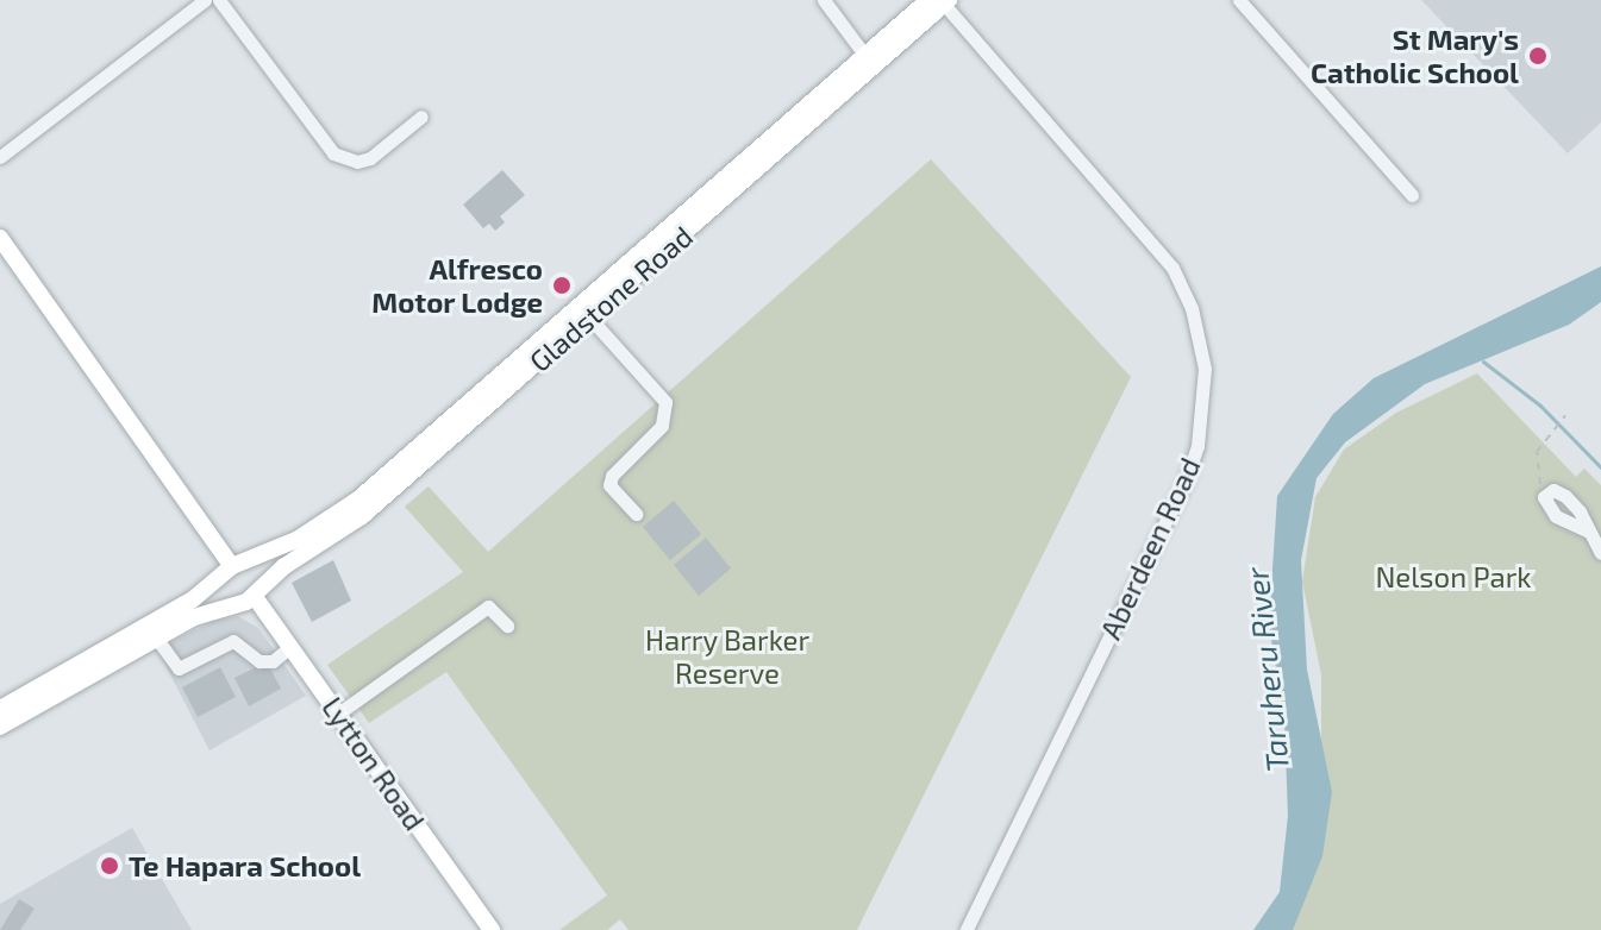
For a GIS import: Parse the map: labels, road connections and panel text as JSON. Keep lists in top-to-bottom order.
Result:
{
  "streets": {
    "main road": ["Gladstone Road", "Lytton Road"],
    "street": ["Aberdeen Road"]
  },
  "crossings": [
    ["Gladstone Road", "Aberdeen Road"],
    ["Gladstone Road", "Lytton Road"]
  ],
  "water": ["Taruheru River"],
  "parks": ["Nelson Park", "Harry Barker Reserve"],
  "places": ["St Mary's Catholic School", "Alfresco Motor Lodge", "Te Hapara School"]
}
